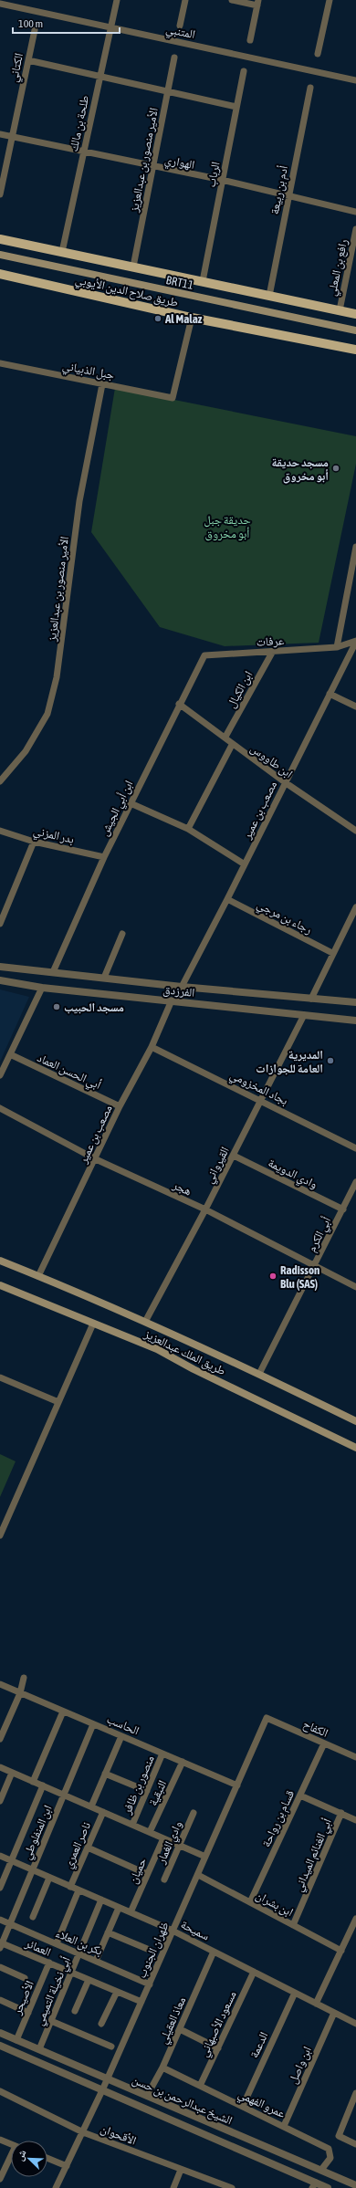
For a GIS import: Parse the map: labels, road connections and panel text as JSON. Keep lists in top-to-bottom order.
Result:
{
  "streets": {
    "main road": ["BRT11", "طريق صلاح الدين الأيوبي", "طريق الملك عبدالعزيز"],
    "street": [
      "المتنبي",
      "الكتاني",
      "طلحة بن مالك",
      "الأمير منصور بن عبدالعزيز",
      "الهواري",
      "الرباب",
      "أدم بن ربيعة",
      "رافع بن المعلي",
      "جبل الذبياني",
      "عرفات",
      "ابن الكيال",
      "ابن طاووس",
      "ابن أبي الجيش",
      "مصعب بن عمير",
      "بدر المزني",
      "رجاء بن مرجي",
      "الفرزدق",
      "أبي الحسن العماد",
      "بجاد المخزومي",
      "القيرواني",
      "وادي الدويمة",
      "هجر",
      "أبي الكرم",
      "الحاسب",
      "الكفاح",
      "منصور بن ظافر",
      "النبقية",
      "قسام بن رواحة",
      "ابن المنفلوطي",
      "وادي الغمار",
      "ناصر العمري",
      "أبي الغنائم الميداني",
      "حميان",
      "ابن بشران",
      "سميحة",
      "بكر بن العلاء",
      "العمائر",
      "ظهران الجنوب",
      "أبي نخيلة التميمي",
      "الأصيحر",
      "معاذ العقيلي",
      "مسعود الأصبهاني",
      "الدعمة",
      "ابن واصل",
      "الشيخ عبدالرحمن بن حسن",
      "عمرو الفهمي",
      "الأقحوان"
    ]
  },
  "crossings": [
    ["المتنبي", "طلحة بن مالك"],
    ["الكتاني", "الهواري"],
    ["طلحة بن مالك", "الهواري"],
    ["طلحة بن مالك", "طريق صلاح الدين الأيوبي"],
    ["الأمير منصور بن عبدالعزيز", "الهواري"],
    ["الأمير منصور بن عبدالعزيز", "طريق صلاح الدين الأيوبي"],
    ["الأمير منصور بن عبدالعزيز", "جبل الذبياني"],
    ["الهواري", "الرباب"],
    ["الهواري", "أدم بن ربيعة"],
    ["الرباب", "طريق صلاح الدين الأيوبي"],
    ["أدم بن ربيعة", "طريق صلاح الدين الأيوبي"],
    ["رافع بن المعلي", "طريق صلاح الدين الأيوبي"],
    ["طريق صلاح الدين الأيوبي", "جبل الذبياني"],
    ["عرفات", "ابن الكيال"],
    ["عرفات", "ابن أبي الجيش"],
    ["عرفات", "مصعب بن عمير"],
    ["ابن الكيال", "ابن طاووس"],
    ["ابن طاووس", "ابن أبي الجيش"],
    ["ابن طاووس", "مصعب بن عمير"],
    ["ابن أبي الجيش", "بدر المزني"],
    ["ابن أبي الجيش", "الفرزدق"],
    ["مصعب بن عمير", "رجاء بن مرجي"],
    ["مصعب بن عمير", "الفرزدق"],
    ["مصعب بن عمير", "أبي الحسن العماد"],
    ["مصعب بن عمير", "بجاد المخزومي"],
    ["مصعب بن عمير", "هجر"],
    ["مصعب بن عمير", "طريق الملك عبدالعزيز"],
    ["الفرزدق", "القيرواني"],
    ["بجاد المخزومي", "القيرواني"],
    ["القيرواني", "وادي الدويمة"],
    ["القيرواني", "هجر"],
    ["القيرواني", "طريق الملك عبدالعزيز"],
    ["وادي الدويمة", "أبي الكرم"],
    ["هجر", "أبي الكرم"],
    ["أبي الكرم", "طريق الملك عبدالعزيز"],
    ["الحاسب", "منصور بن ظافر"],
    ["الحاسب", "النبقية"],
    ["الحاسب", "ابن المنفلوطي"],
    ["الحاسب", "ناصر العمري"],
    ["الحاسب", "ظهران الجنوب"],
    ["الكفاح", "قسام بن رواحة"],
    ["الكفاح", "ظهران الجنوب"],
    ["قسام بن رواحة", "ابن بشران"],
    ["ابن المنفلوطي", "سميحة"],
    ["ابن المنفلوطي", "بكر بن العلاء"],
    ["ابن المنفلوطي", "العمائر"],
    ["ناصر العمري", "سميحة"],
    ["أبي الغنائم الميداني", "ابن بشران"],
    ["حميان", "سميحة"],
    ["ابن بشران", "ظهران الجنوب"],
    ["سميحة", "ظهران الجنوب"],
    ["سميحة", "أبي نخيلة التميمي"],
    ["سميحة", "معاذ العقيلي"],
    ["سميحة", "مسعود الأصبهاني"],
    ["سميحة", "الدعمة"],
    ["سميحة", "ابن واصل"],
    ["بكر بن العلاء", "ظهران الجنوب"],
    ["بكر بن العلاء", "أبي نخيلة التميمي"],
    ["العمائر", "ظهران الجنوب"],
    ["العمائر", "أبي نخيلة التميمي"],
    ["العمائر", "الأصيحر"],
    ["ظهران الجنوب", "الشيخ عبدالرحمن بن حسن"],
    ["ظهران الجنوب", "الأقحوان"],
    ["أبي نخيلة التميمي", "الشيخ عبدالرحمن بن حسن"],
    ["الأصيحر", "الشيخ عبدالرحمن بن حسن"],
    ["معاذ العقيلي", "الشيخ عبدالرحمن بن حسن"],
    ["معاذ العقيلي", "عمرو الفهمي"],
    ["مسعود الأصبهاني", "عمرو الفهمي"],
    ["الدعمة", "عمرو الفهمي"],
    ["ابن واصل", "عمرو الفهمي"],
    ["الشيخ عبدالرحمن بن حسن", "عمرو الفهمي"]
  ],
  "parks": ["حديقة جبل أبو مخروق"],
  "places": [
    "Al Malaz",
    "مسجد حديقة أبو مخروق",
    "مسجد الحبيب",
    "المديرية العامة للجوازات",
    "Radisson Blu (SAS)"
  ],
  "scale_bar": "100 m",
  "north": "top left"
}
